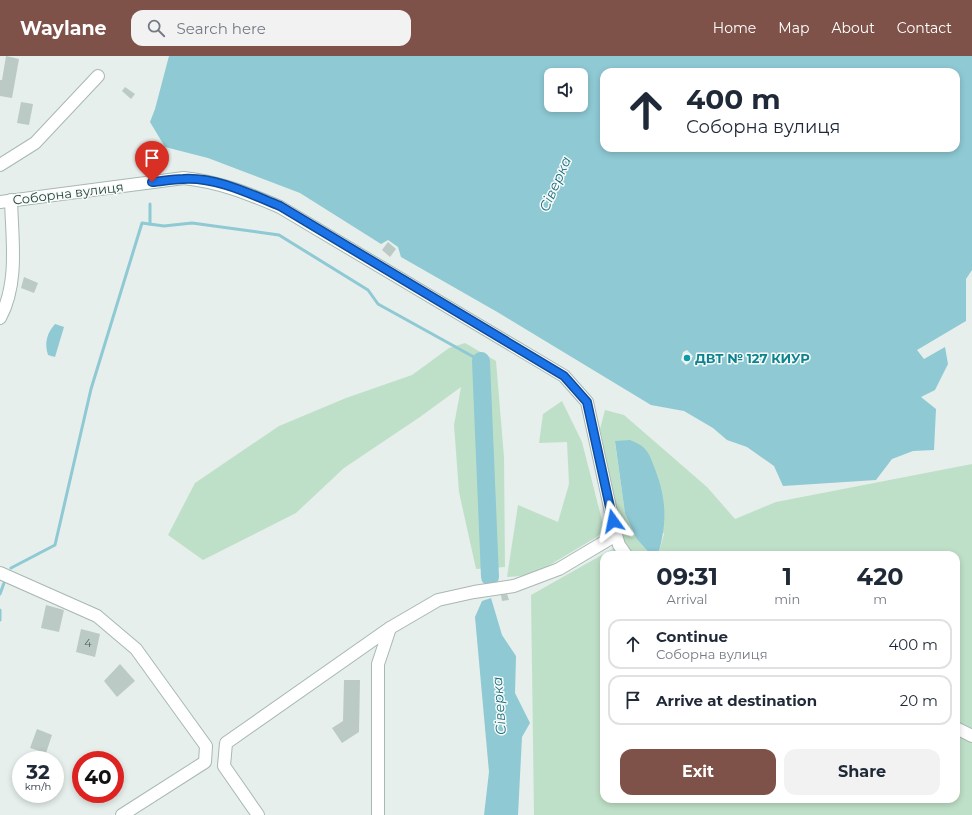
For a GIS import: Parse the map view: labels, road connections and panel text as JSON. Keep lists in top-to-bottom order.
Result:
{
  "streets": {
    "street": ["Соборна вулиця"]
  },
  "water": ["Сіверка"],
  "places": ["ДВТ № 127 КИУР"],
  "house_numbers": ["4"],
  "page": {
    "header": "Waylane",
    "search": "Search here",
    "nav": [
      "Home",
      "Map",
      "About",
      "Contact"
    ],
    "turn": ["400 m", "Соборна вулиця"],
    "eta": [
      "09:31",
      "Arrival",
      "1",
      "min",
      "420",
      "m"
    ],
    "list": [
      {
        "name": "Continue",
        "note": "Соборна вулиця",
        "value": "400 m"
      },
      {
        "name": "Arrive at destination",
        "value": "20 m"
      }
    ],
    "buttons": ["Exit", "Share"],
    "speed": "32 km/h",
    "limit": "40"
  }
}
